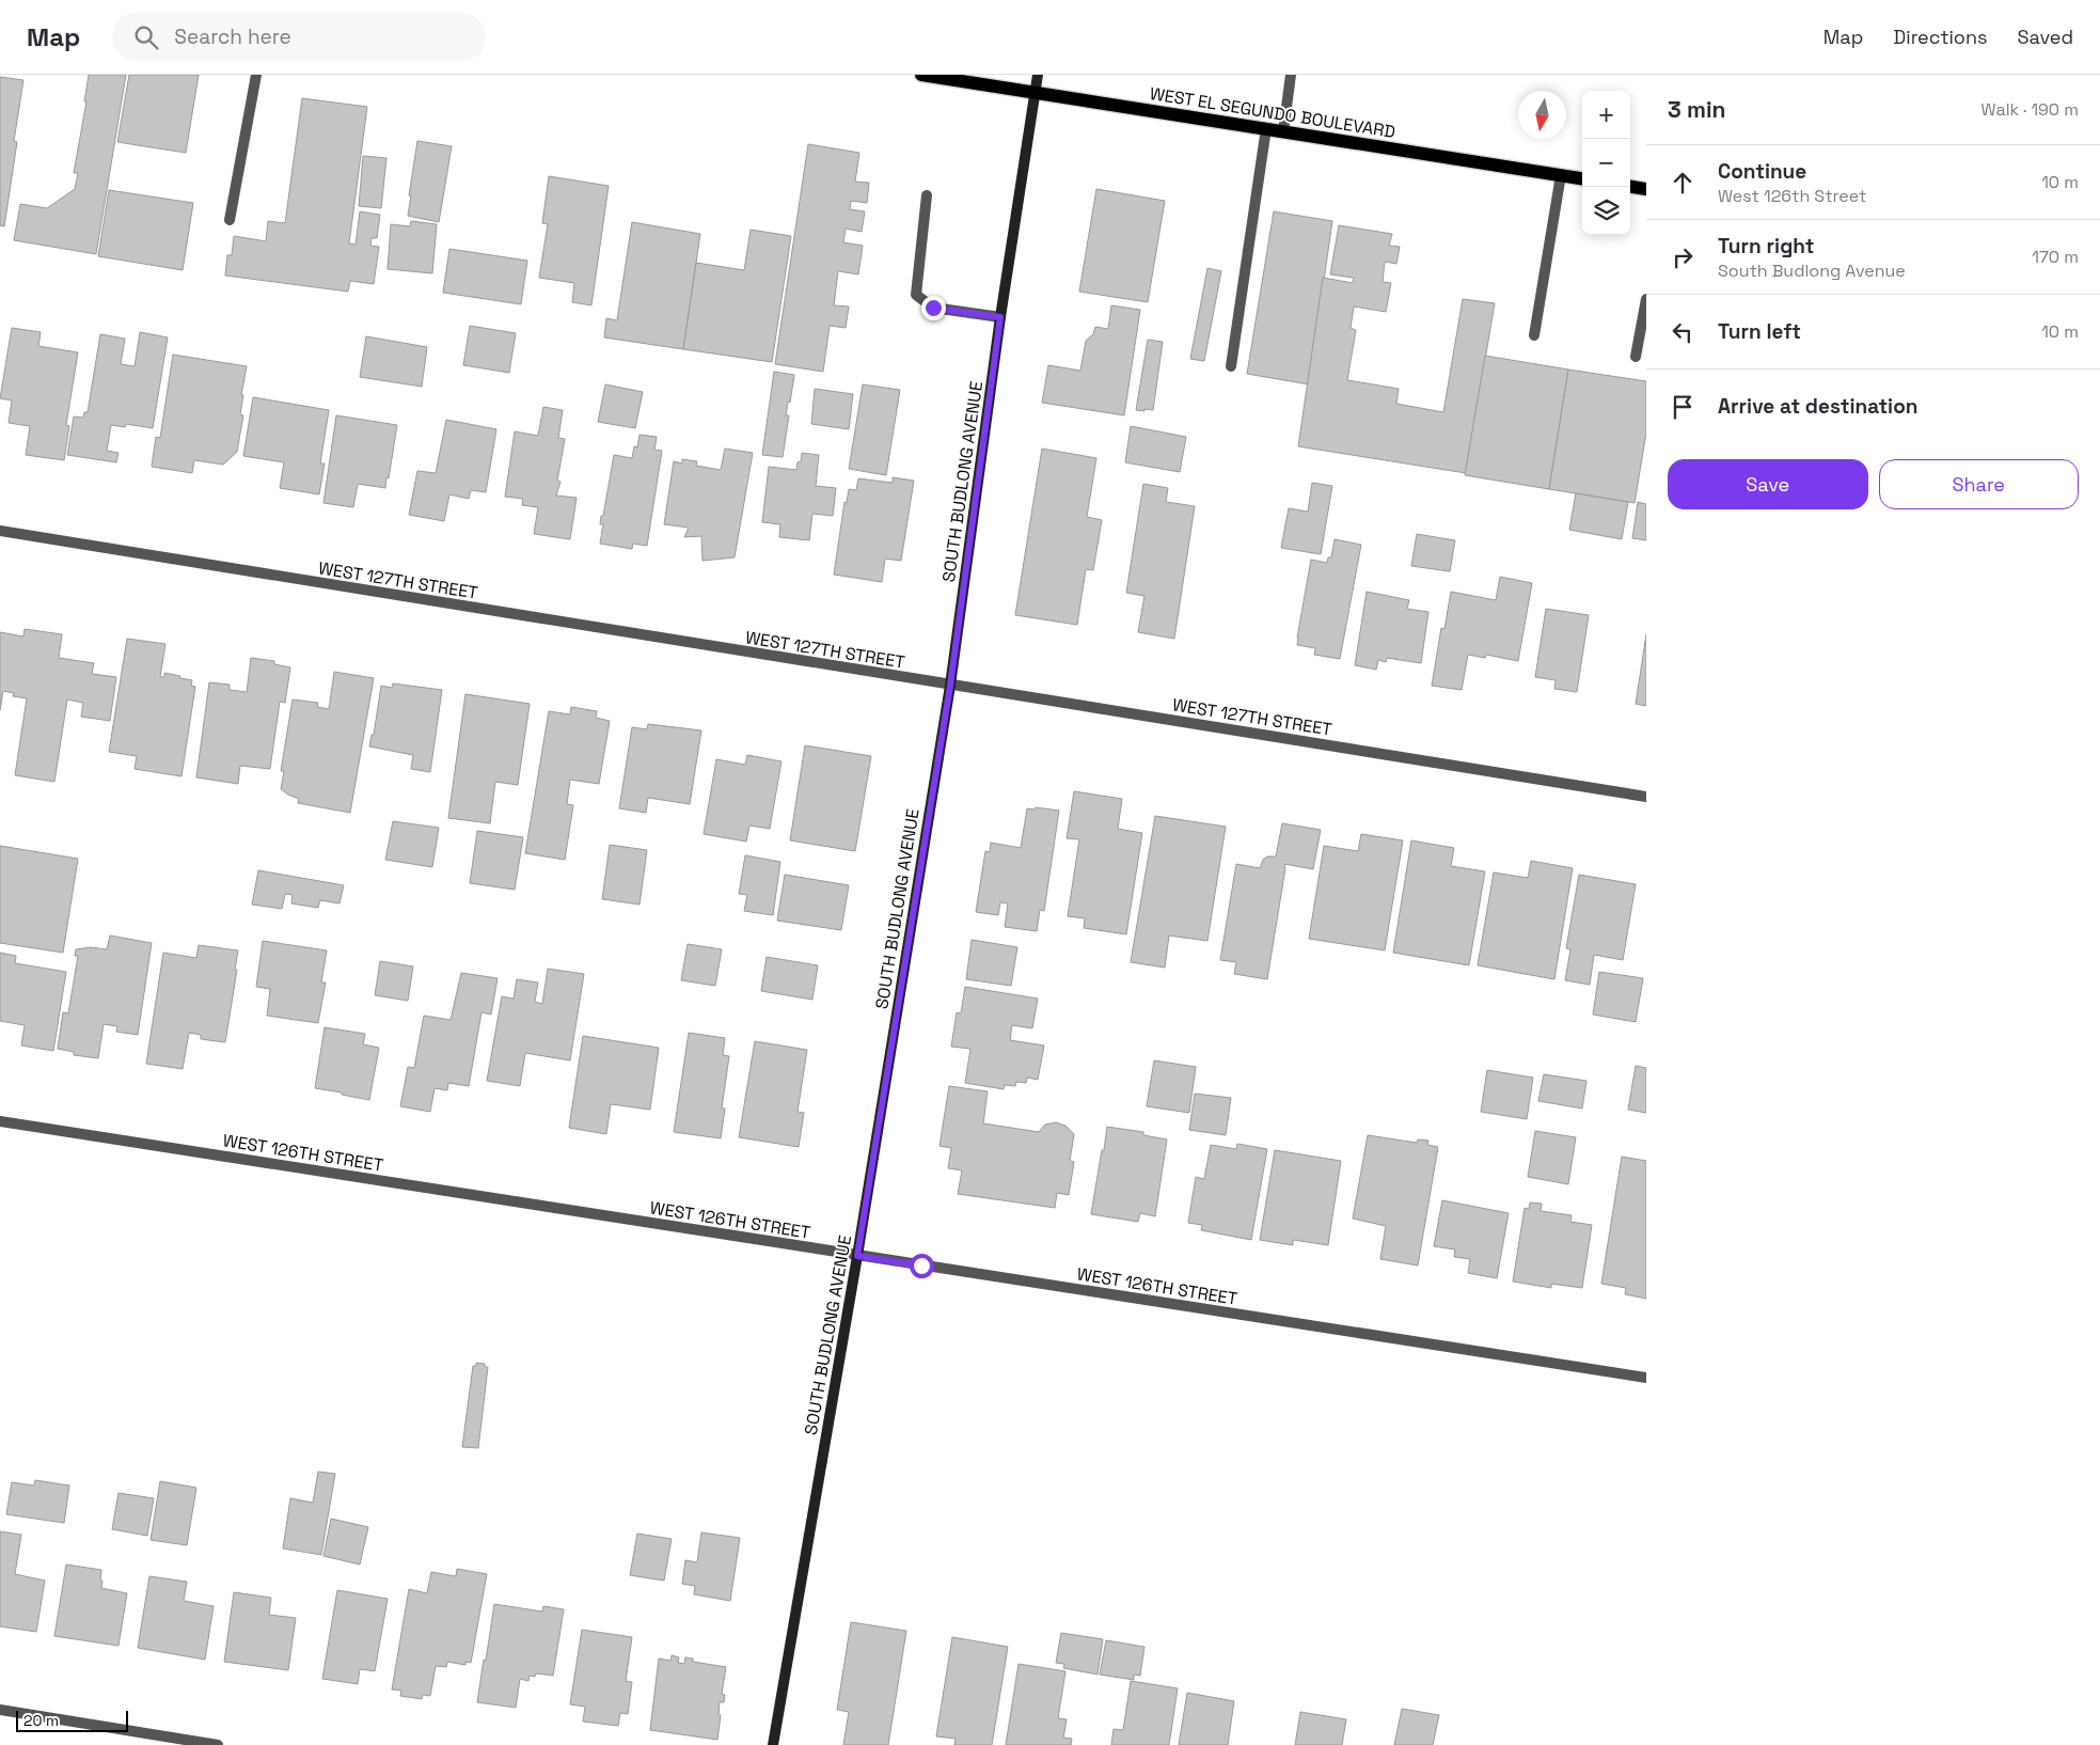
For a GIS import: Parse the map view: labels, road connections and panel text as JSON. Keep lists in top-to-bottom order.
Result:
{
  "streets": {
    "main road": ["WEST EL SEGUNDO BOULEVARD"],
    "street": ["SOUTH BUDLONG AVENUE", "WEST 127TH STREET", "WEST 126TH STREET"]
  },
  "crossings": [
    ["WEST EL SEGUNDO BOULEVARD", "SOUTH BUDLONG AVENUE"],
    ["SOUTH BUDLONG AVENUE", "WEST 127TH STREET"],
    ["SOUTH BUDLONG AVENUE", "WEST 126TH STREET"]
  ],
  "scale_bar": "20 m",
  "north": "bottom",
  "page": {
    "header": "Map",
    "search": "Search here",
    "nav": ["Map", "Directions", "Saved"],
    "heading": ["3 min", "Walk · 190 m"],
    "map_buttons": ["+", "−"],
    "list": [
      ["Continue", "West 126th Street", "10 m"],
      ["Turn right", "South Budlong Avenue", "170 m"],
      ["Turn left", "10 m"],
      "Arrive at destination"
    ],
    "buttons": ["Save", "Share"],
    "scale": "20 m"
  }
}
